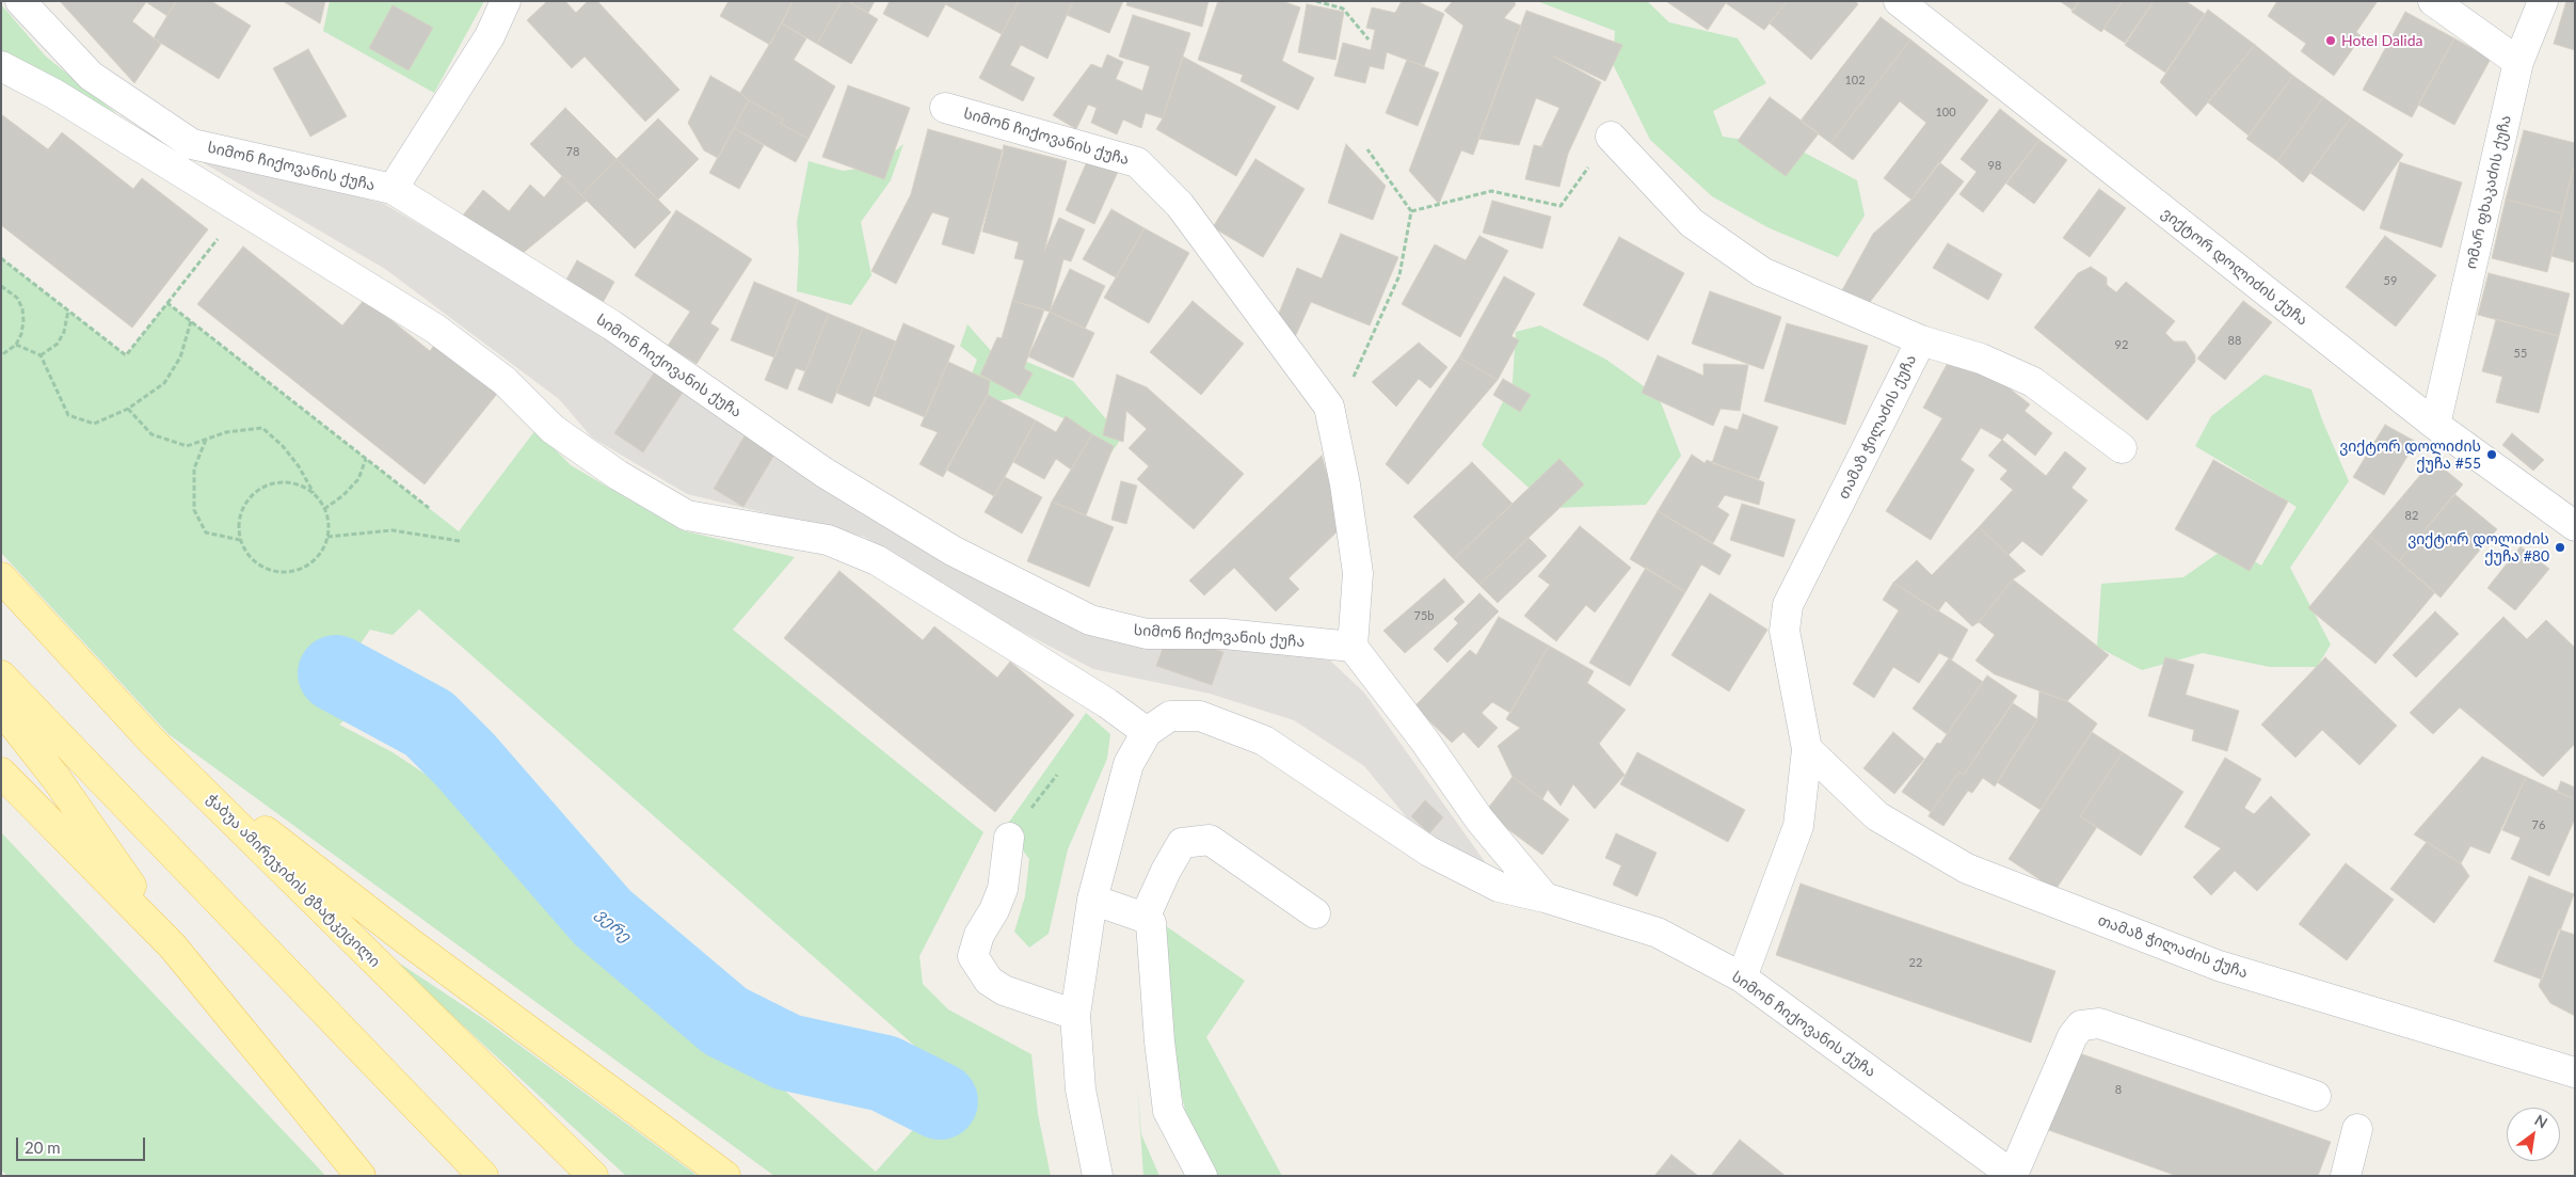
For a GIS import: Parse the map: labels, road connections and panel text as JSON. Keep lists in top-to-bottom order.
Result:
{
  "streets": {
    "main road": ["ჭაბუა ამირეჯიბის გზატკეცილი"],
    "street": [
      "სიმონ ჩიქოვანის ქუჩა",
      "ომარ ფხაკაძის ქუჩა",
      "ვიქტორ დოლიძის ქუჩა",
      "თამაზ ჭილაძის ქუჩა"
    ]
  },
  "crossings": [
    ["სიმონ ჩიქოვანის ქუჩა", "თამაზ ჭილაძის ქუჩა"],
    ["ომარ ფხაკაძის ქუჩა", "ვიქტორ დოლიძის ქუჩა"]
  ],
  "water": ["ვერე"],
  "places": ["Hotel Dalida", "ვიქტორ დოლიძის ქუჩა #55", "ვიქტორ დოლიძის ქუჩა #80"],
  "house_numbers": [
    "102",
    "100",
    "78",
    "98",
    "59",
    "88",
    "92",
    "55",
    "82",
    "75b",
    "76",
    "22",
    "8"
  ],
  "scale_bar": "20 m",
  "north": "top right"
}
